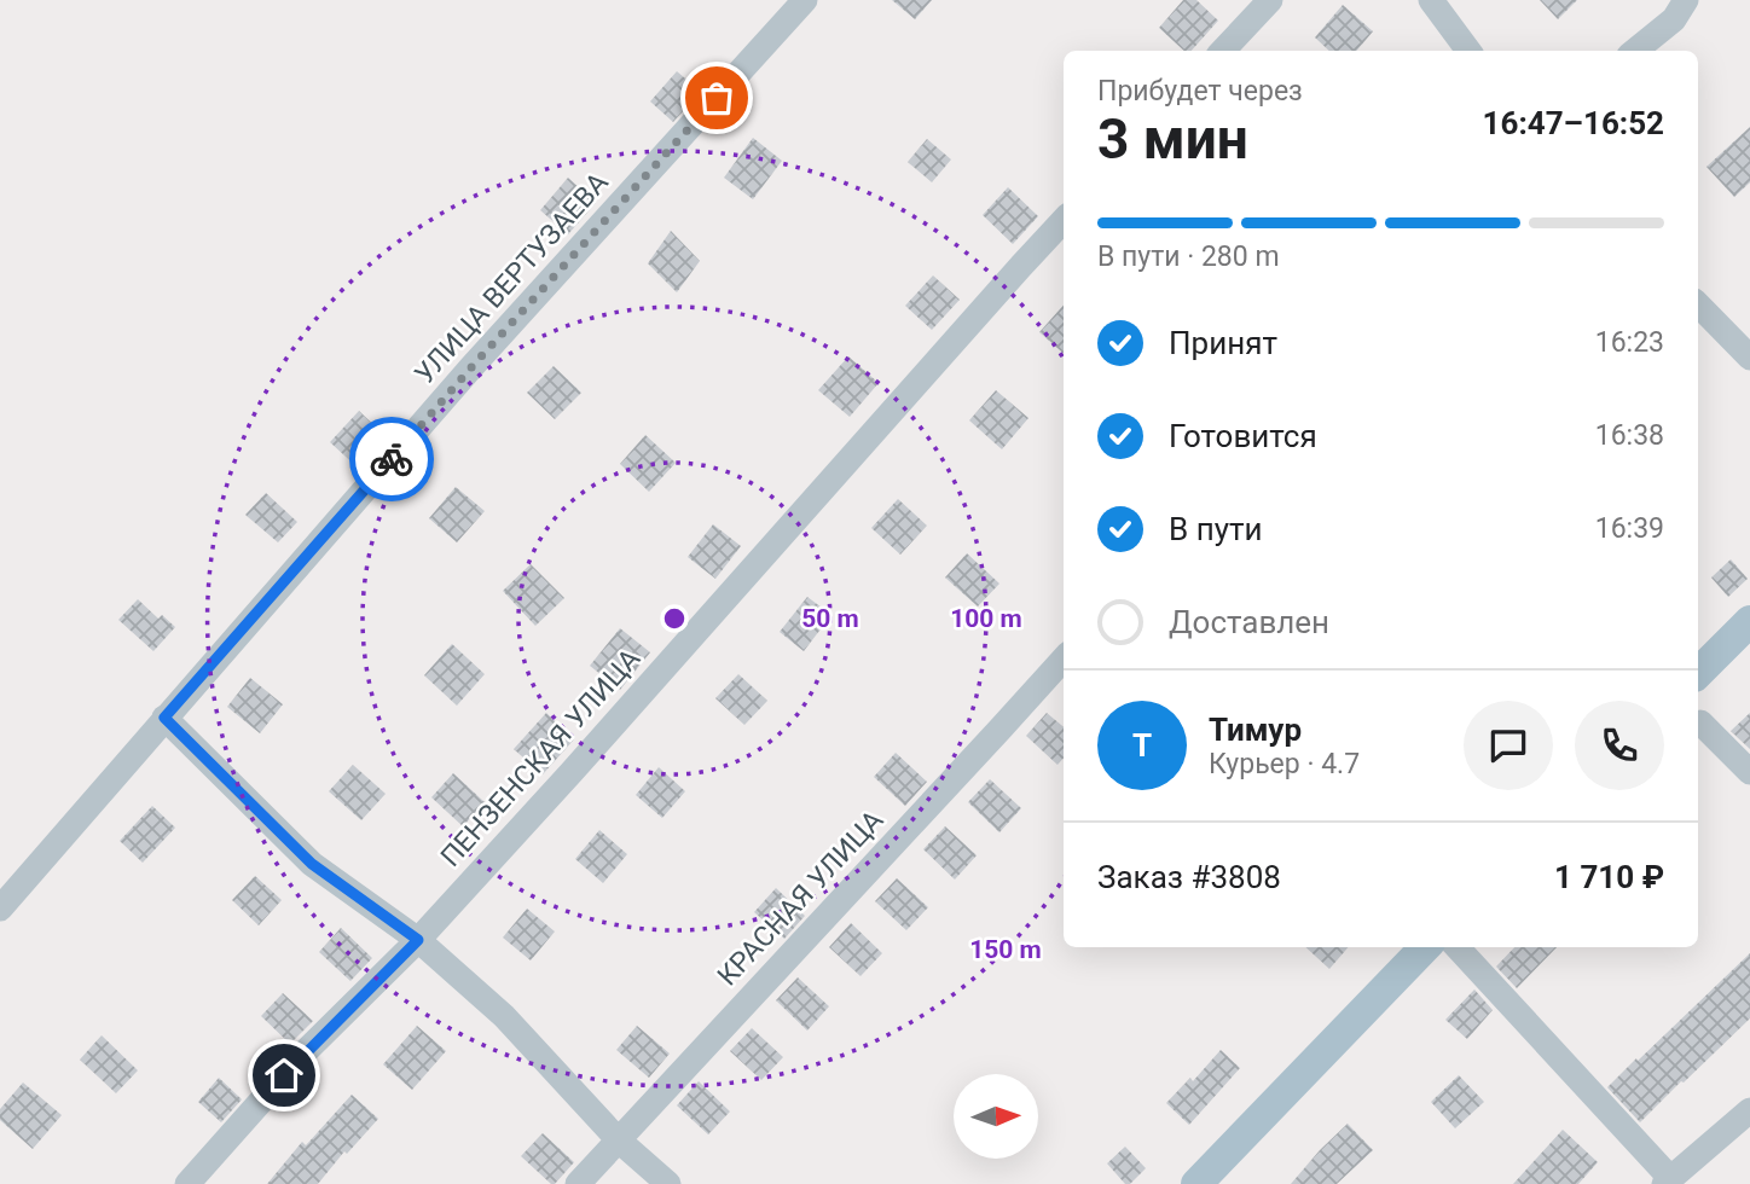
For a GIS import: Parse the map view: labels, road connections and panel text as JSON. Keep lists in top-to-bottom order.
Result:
{
  "streets": {
    "street": ["УЛИЦА ВЕРТУЗАЕВА", "ПЕНЗЕНСКАЯ УЛИЦА", "КРАСНАЯ УЛИЦА"]
  },
  "north": "right",
  "page": {
    "heading": ["3 мин", "Прибудет через", "16:47–16:52"],
    "panel": [
      "Тимур",
      "Курьер · 4.7",
      "Заказ #3808",
      "1 710 ₽"
    ],
    "bar": "В пути · 280 m",
    "list": [
      ["Принят", "16:23"],
      ["Готовится", "16:38"],
      ["В пути", "16:39"],
      "Доставлен"
    ],
    "round": "Т"
  },
  "rings": ["50 m", "100 m", "150 m"]
}
